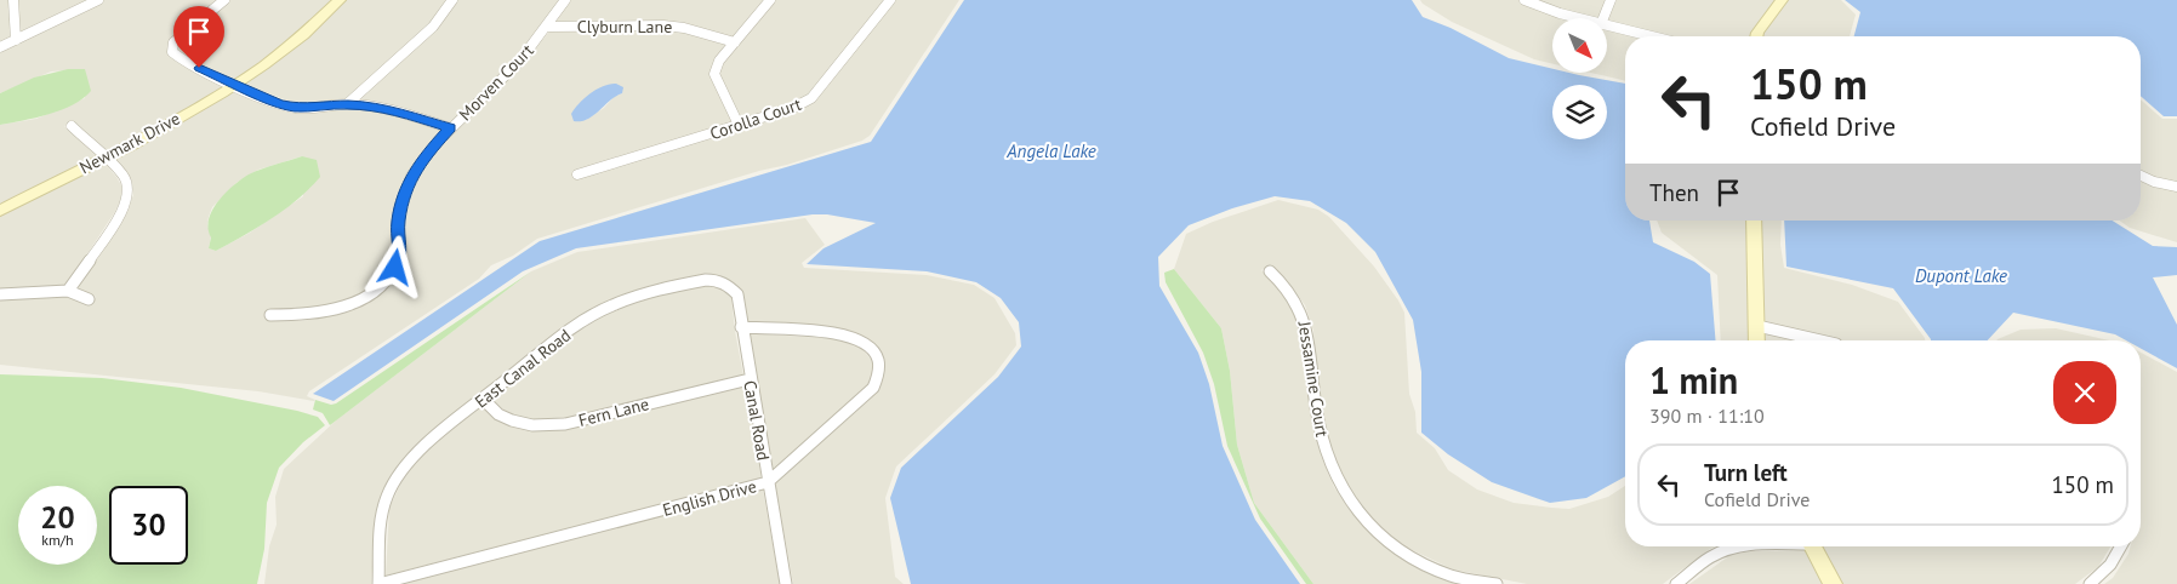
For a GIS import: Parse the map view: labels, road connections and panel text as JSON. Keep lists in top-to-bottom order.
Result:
{
  "streets": {
    "street": [
      "Clyburn Lane",
      "Morven Court",
      "Corolla Court",
      "Newmark Drive",
      "East Canal Road",
      "Jessamine Court",
      "Fern Lane",
      "Canal Road",
      "English Drive"
    ]
  },
  "crossings": [
    ["Clyburn Lane", "Morven Court"],
    ["East Canal Road", "Fern Lane"],
    ["East Canal Road", "Canal Road"],
    ["East Canal Road", "English Drive"],
    ["Fern Lane", "Canal Road"],
    ["Canal Road", "English Drive"]
  ],
  "water": ["Angela Lake", "Dupont Lake"],
  "north": "bottom right",
  "page": {
    "turn": ["150 m", "Cofield Drive"],
    "then": "Then",
    "heading": ["1 min", "390 m · 11:10"],
    "list": [
      {
        "name": "Turn left",
        "note": "Cofield Drive",
        "value": "150 m"
      }
    ],
    "speed": "20 km/h",
    "limit": "30"
  }
}
